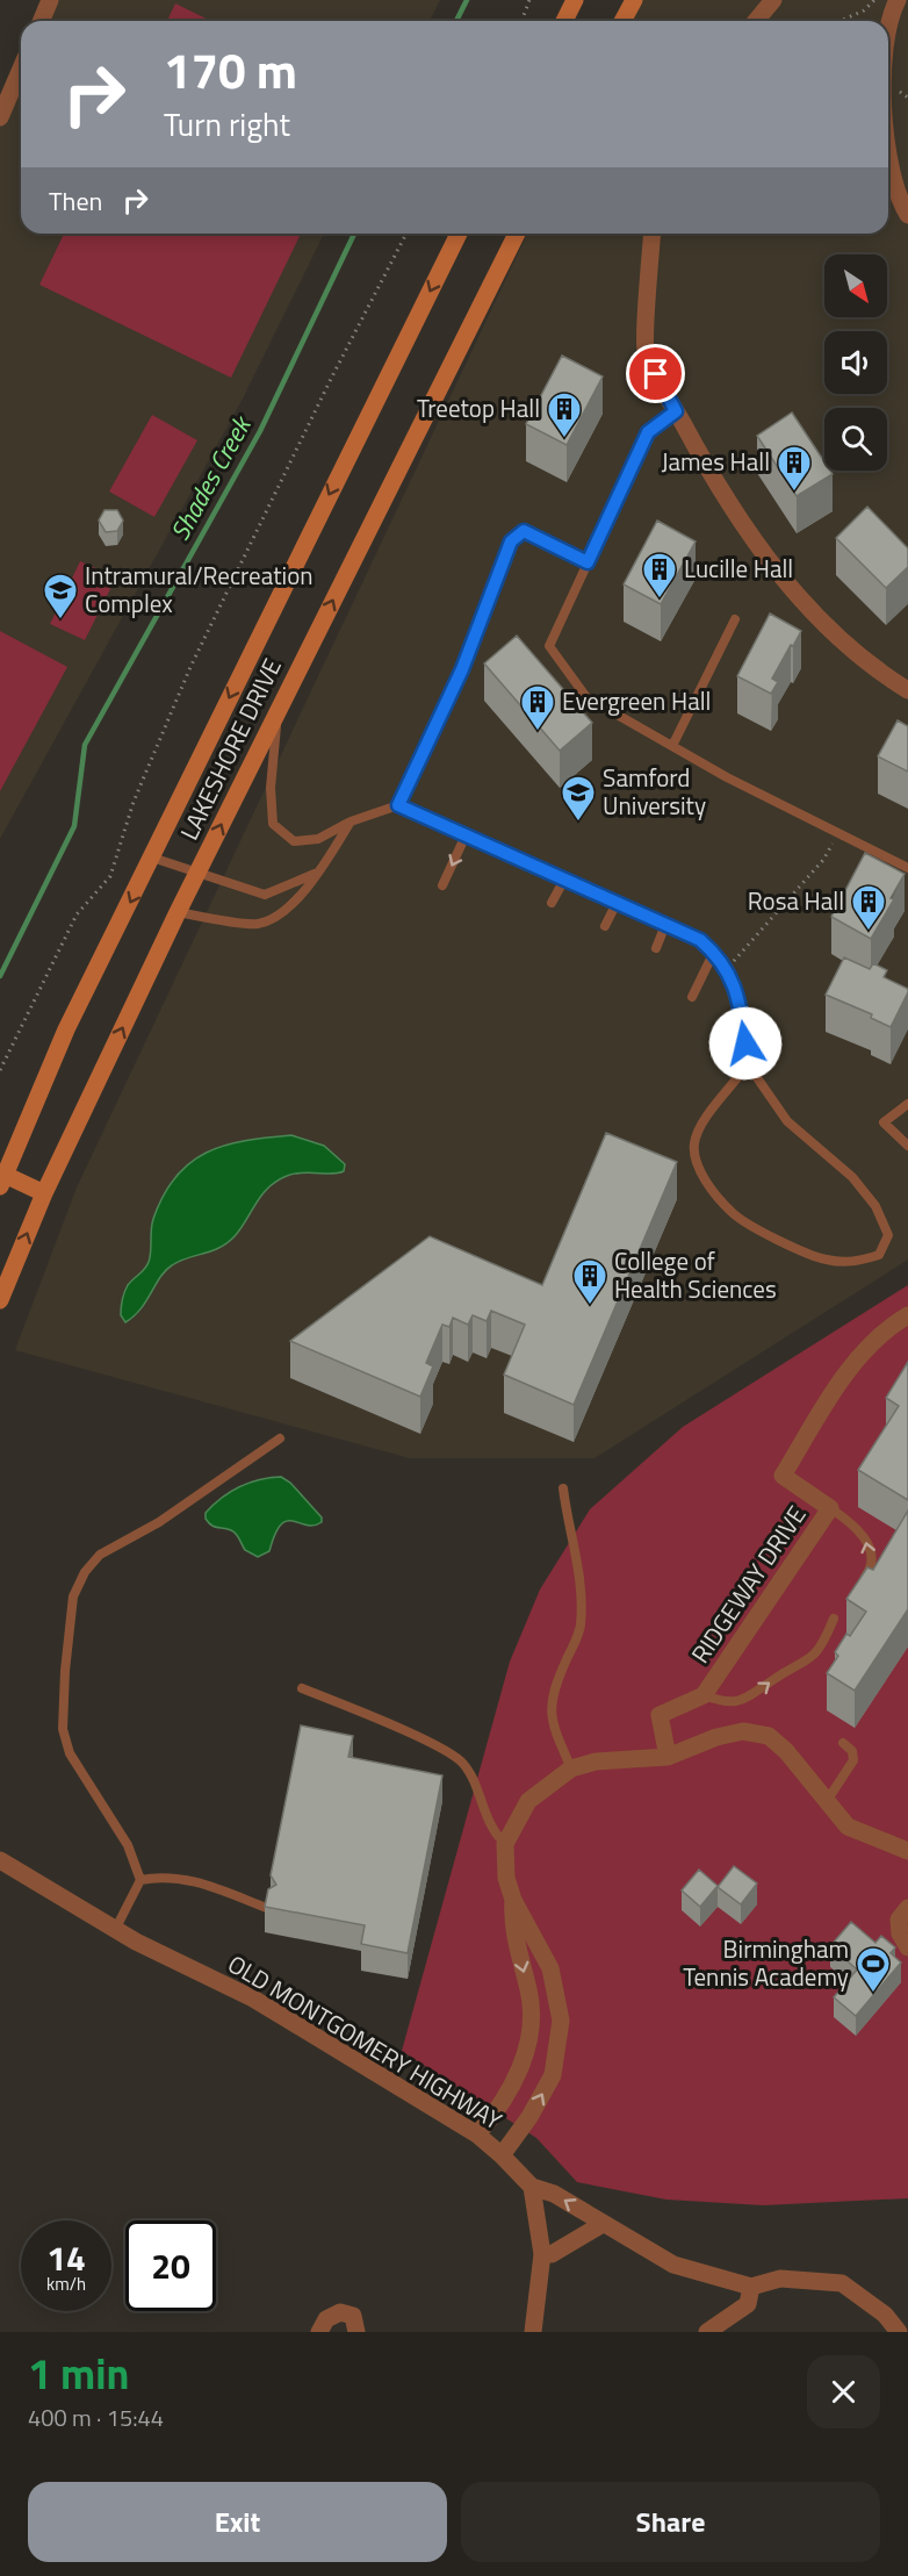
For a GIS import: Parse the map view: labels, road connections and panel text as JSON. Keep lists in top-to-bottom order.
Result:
{
  "streets": {
    "main road": ["LAKESHORE DRIVE"],
    "street": ["RIDGEWAY DRIVE", "OLD MONTGOMERY HIGHWAY"]
  },
  "water": ["Shades Creek"],
  "places": {
    "building": [
      "Treetop Hall",
      "James Hall",
      "Lucille Hall",
      "Evergreen Hall",
      "Rosa Hall",
      "College of Health Sciences"
    ],
    "school or university": ["Intramural/Recreation Complex", "Samford University"],
    "sports": ["Birmingham Tennis Academy"]
  },
  "north": "bottom right",
  "page": {
    "turn": ["170 m", "Turn right"],
    "then": "Then",
    "speed": "14 km/h",
    "limit": "20",
    "heading": ["1 min", "400 m · 15:44"],
    "buttons": ["Exit", "Share"]
  }
}
